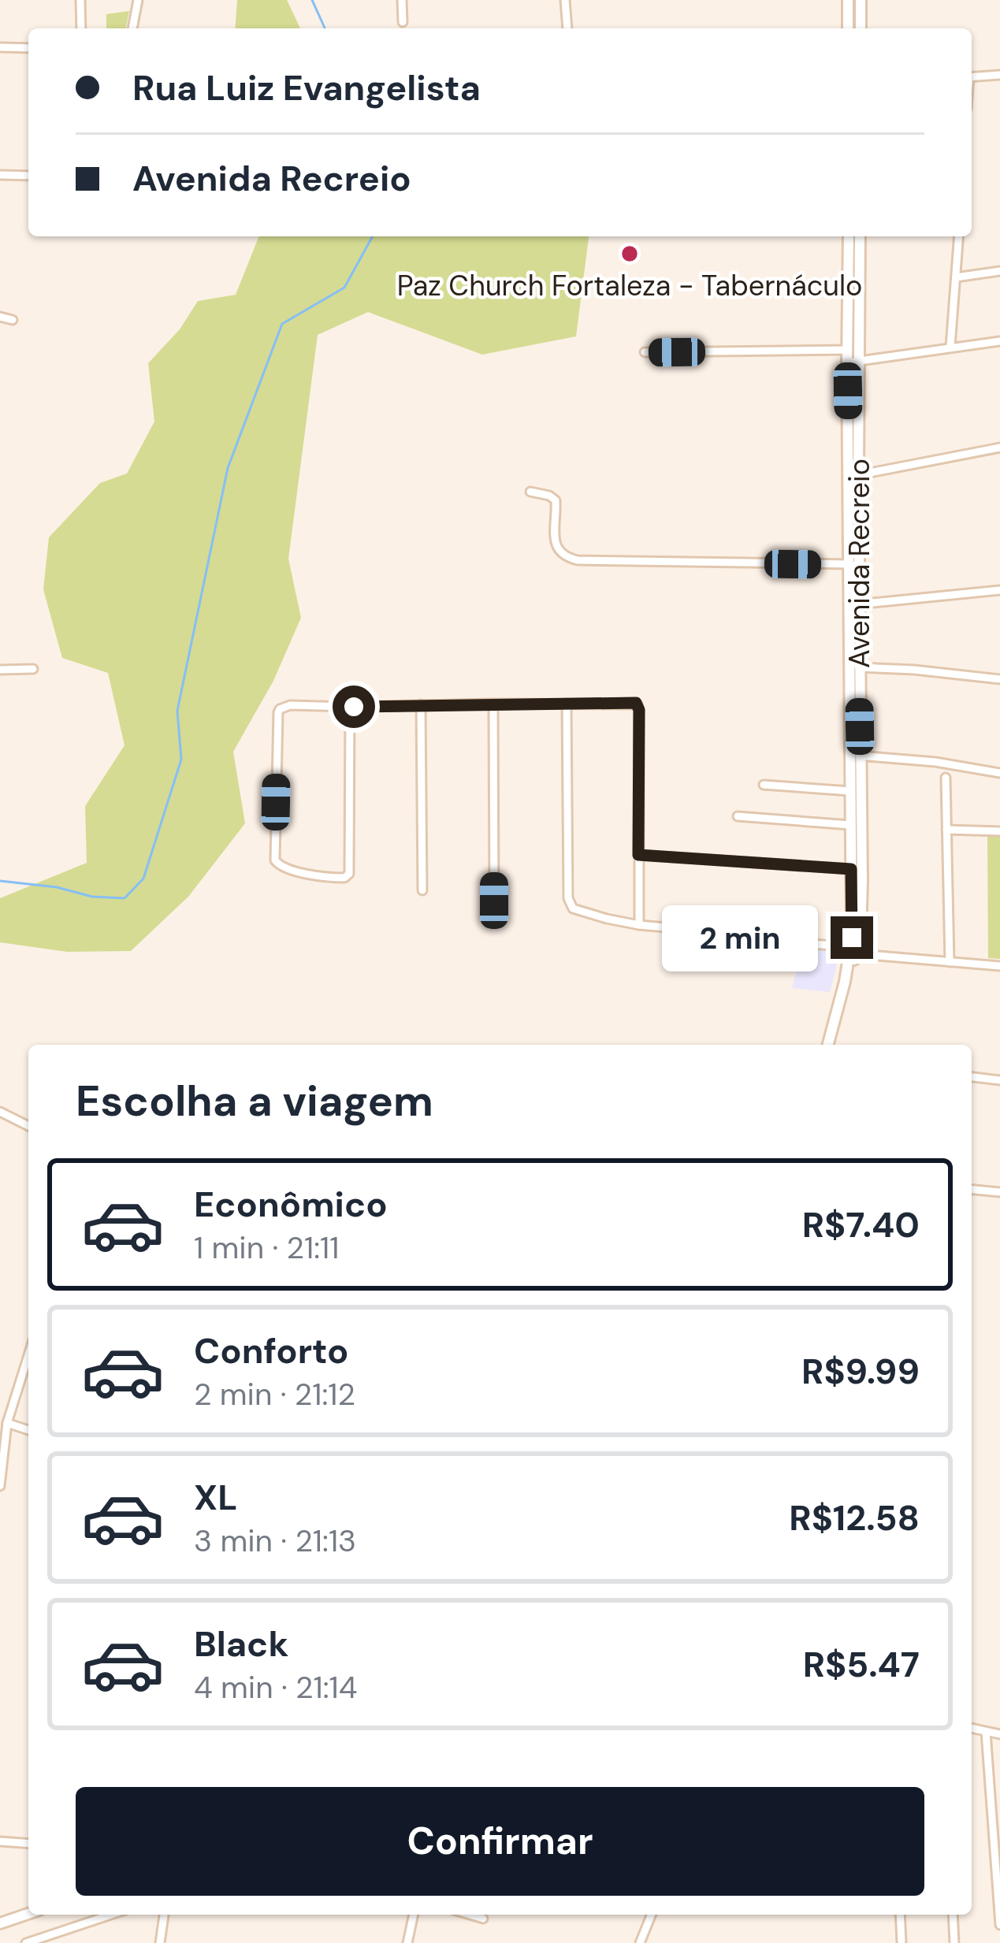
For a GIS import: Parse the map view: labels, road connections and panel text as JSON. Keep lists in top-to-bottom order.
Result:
{
  "streets": {
    "main road": ["Avenida Recreio"]
  },
  "places": ["Paz Church Fortaleza - Tabernáculo"],
  "page": {
    "banner": ["Rua Luiz Evangelista", "Avenida Recreio"],
    "bubble": "2 min",
    "heading": "Escolha a viagem",
    "list": [
      {
        "name": "Econômico",
        "note": "1 min · 21:11",
        "value": "R$7.40"
      },
      {
        "name": "Conforto",
        "note": "2 min · 21:12",
        "value": "R$9.99"
      },
      {
        "name": "XL",
        "note": "3 min · 21:13",
        "value": "R$12.58"
      },
      {
        "name": "Black",
        "note": "4 min · 21:14",
        "value": "R$5.47"
      }
    ],
    "buttons": "Confirmar"
  }
}
